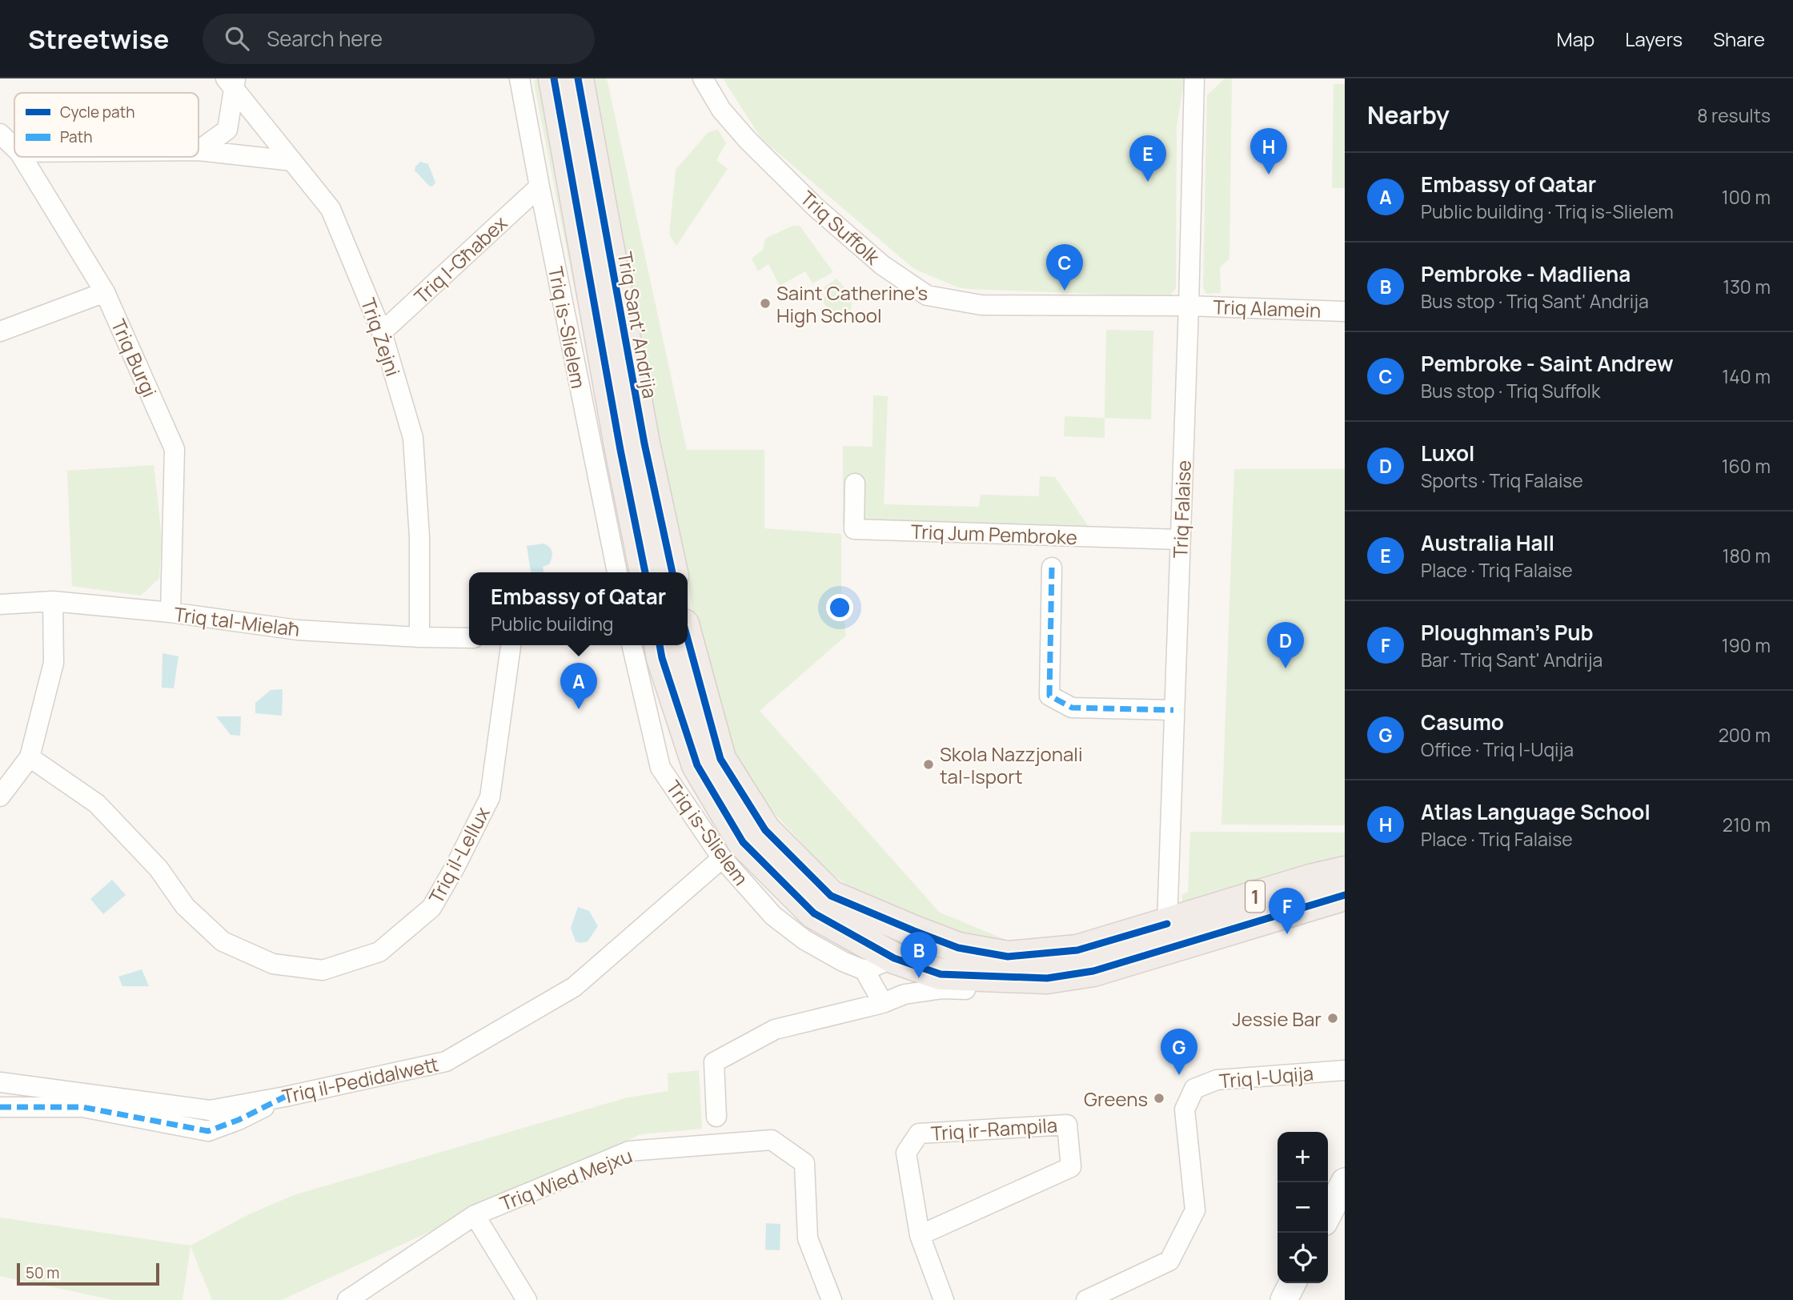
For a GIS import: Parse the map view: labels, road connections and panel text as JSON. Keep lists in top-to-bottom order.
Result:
{
  "streets": {
    "highway": ["Triq Sant' Andrija", "1"],
    "street": [
      "Triq Suffolk",
      "Triq l-Għabex",
      "Triq Alamein",
      "Triq is-Slielem",
      "Triq Żejni",
      "Triq Burgi",
      "Triq Falaise",
      "Triq Jum Pembroke",
      "Triq tal-Mielaħ",
      "Triq il-Lellux",
      "Triq l-Uqija",
      "Triq il-Pedidalwett",
      "Triq ir-Rampila",
      "Triq Wied Mejxu"
    ]
  },
  "crossings": [
    ["Triq Suffolk", "Triq Alamein"],
    ["Triq Suffolk", "Triq Falaise"],
    ["Triq l-Għabex", "Triq is-Slielem"],
    ["Triq l-Għabex", "Triq Żejni"],
    ["Triq Alamein", "Triq Falaise"],
    ["Triq is-Slielem", "Triq il-Pedidalwett"],
    ["Triq Żejni", "Triq tal-Mielaħ"],
    ["Triq Burgi", "Triq tal-Mielaħ"],
    ["Triq Falaise", "Triq Jum Pembroke"],
    ["Triq Falaise", "1"]
  ],
  "places": [
    "Saint Catherine's High School",
    "Skola Nazzjonali tal-Isport",
    "Jessie Bar",
    "Greens"
  ],
  "legend": ["Cycle path", "Path"],
  "scale_bar": "50 m",
  "page": {
    "header": "Streetwise",
    "search": "Search here",
    "nav": ["Map", "Layers", "Share"],
    "heading": ["Nearby", "8 results"],
    "pins": [
      "H",
      "E",
      "C",
      "D",
      "A",
      "F",
      "B",
      "G"
    ],
    "list": [
      {
        "mark": "A",
        "name": "Embassy of Qatar",
        "note": "Public building · Triq is-Slielem",
        "value": "100 m"
      },
      {
        "mark": "B",
        "name": "Pembroke - Madliena",
        "note": "Bus stop · Triq Sant' Andrija",
        "value": "130 m"
      },
      {
        "mark": "C",
        "name": "Pembroke - Saint Andrew",
        "note": "Bus stop · Triq Suffolk",
        "value": "140 m"
      },
      {
        "mark": "D",
        "name": "Luxol",
        "note": "Sports · Triq Falaise",
        "value": "160 m"
      },
      {
        "mark": "E",
        "name": "Australia Hall",
        "note": "Place · Triq Falaise",
        "value": "180 m"
      },
      {
        "mark": "F",
        "name": "Ploughman's Pub",
        "note": "Bar · Triq Sant' Andrija",
        "value": "190 m"
      },
      {
        "mark": "G",
        "name": "Casumo",
        "note": "Office · Triq l-Uqija",
        "value": "200 m"
      },
      {
        "mark": "H",
        "name": "Atlas Language School",
        "note": "Place · Triq Falaise",
        "value": "210 m"
      }
    ],
    "popup": ["Embassy of Qatar", "Public building"],
    "map_buttons": ["+", "−"],
    "scale": "50 m"
  }
}
